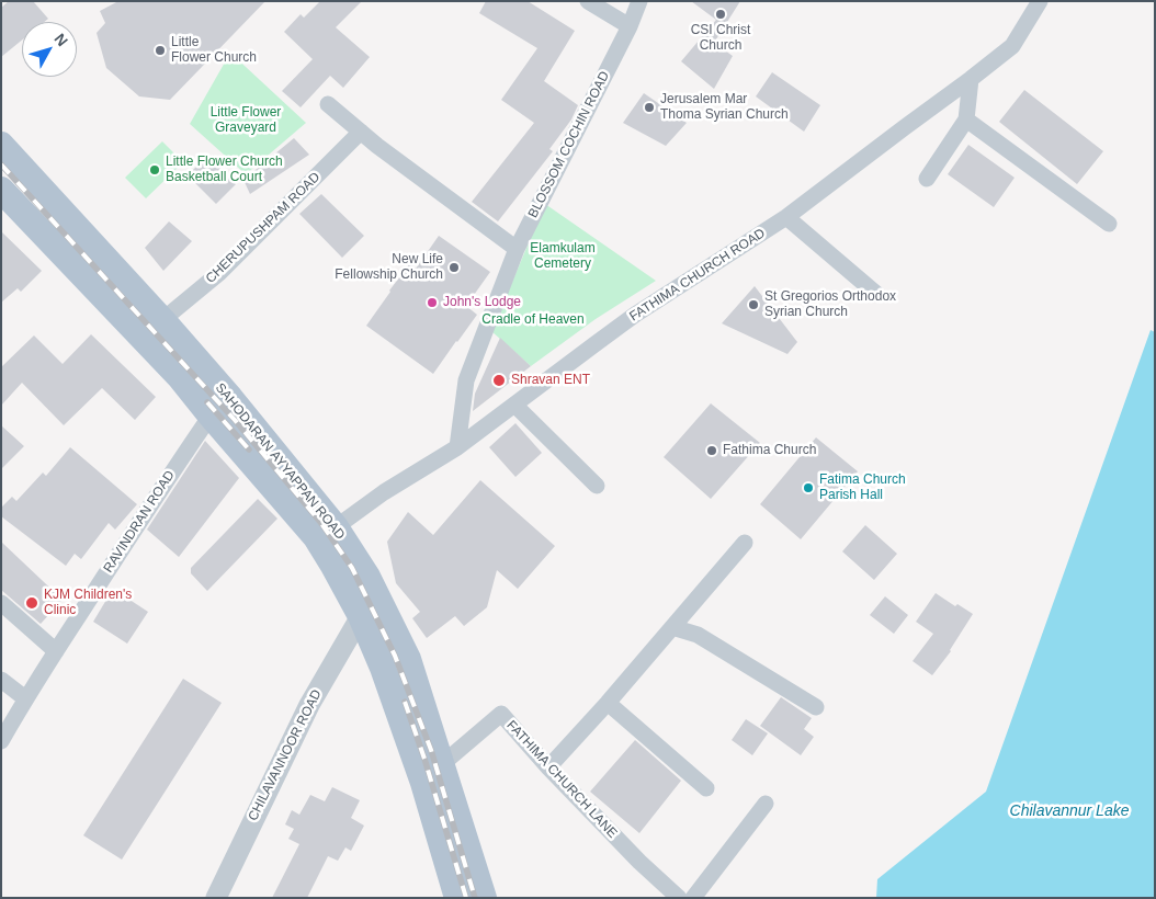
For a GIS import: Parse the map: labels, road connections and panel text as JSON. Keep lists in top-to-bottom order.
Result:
{
  "streets": {
    "main road": ["SAHODARAN AYYAPPAN ROAD"],
    "street": [
      "BLOSSOM COCHIN ROAD",
      "CHERUPUSHPAM ROAD",
      "FATHIMA CHURCH ROAD",
      "RAVINDRAN ROAD",
      "CHILAVANNOOR ROAD",
      "FATHIMA CHURCH LANE"
    ]
  },
  "crossings": [
    ["BLOSSOM COCHIN ROAD", "FATHIMA CHURCH ROAD"],
    ["CHERUPUSHPAM ROAD", "SAHODARAN AYYAPPAN ROAD"],
    ["FATHIMA CHURCH ROAD", "SAHODARAN AYYAPPAN ROAD"],
    ["SAHODARAN AYYAPPAN ROAD", "RAVINDRAN ROAD"],
    ["SAHODARAN AYYAPPAN ROAD", "CHILAVANNOOR ROAD"],
    ["SAHODARAN AYYAPPAN ROAD", "FATHIMA CHURCH LANE"]
  ],
  "water": ["Chilavannur Lake"],
  "parks": ["Little Flower Graveyard", "Elamkulam Cemetery", "Cradle of Heaven"],
  "places": [
    "CSI Christ Church",
    "Little Flower Church",
    "Jerusalem Mar Thoma Syrian Church",
    "Little Flower Church Basketball Court",
    "New Life Fellowship Church",
    "John's Lodge",
    "St Gregorios Orthodox Syrian Church",
    "Shravan ENT",
    "Fathima Church",
    "Fatima Church Parish Hall",
    "KJM Children's Clinic"
  ],
  "north": "top right"
}
